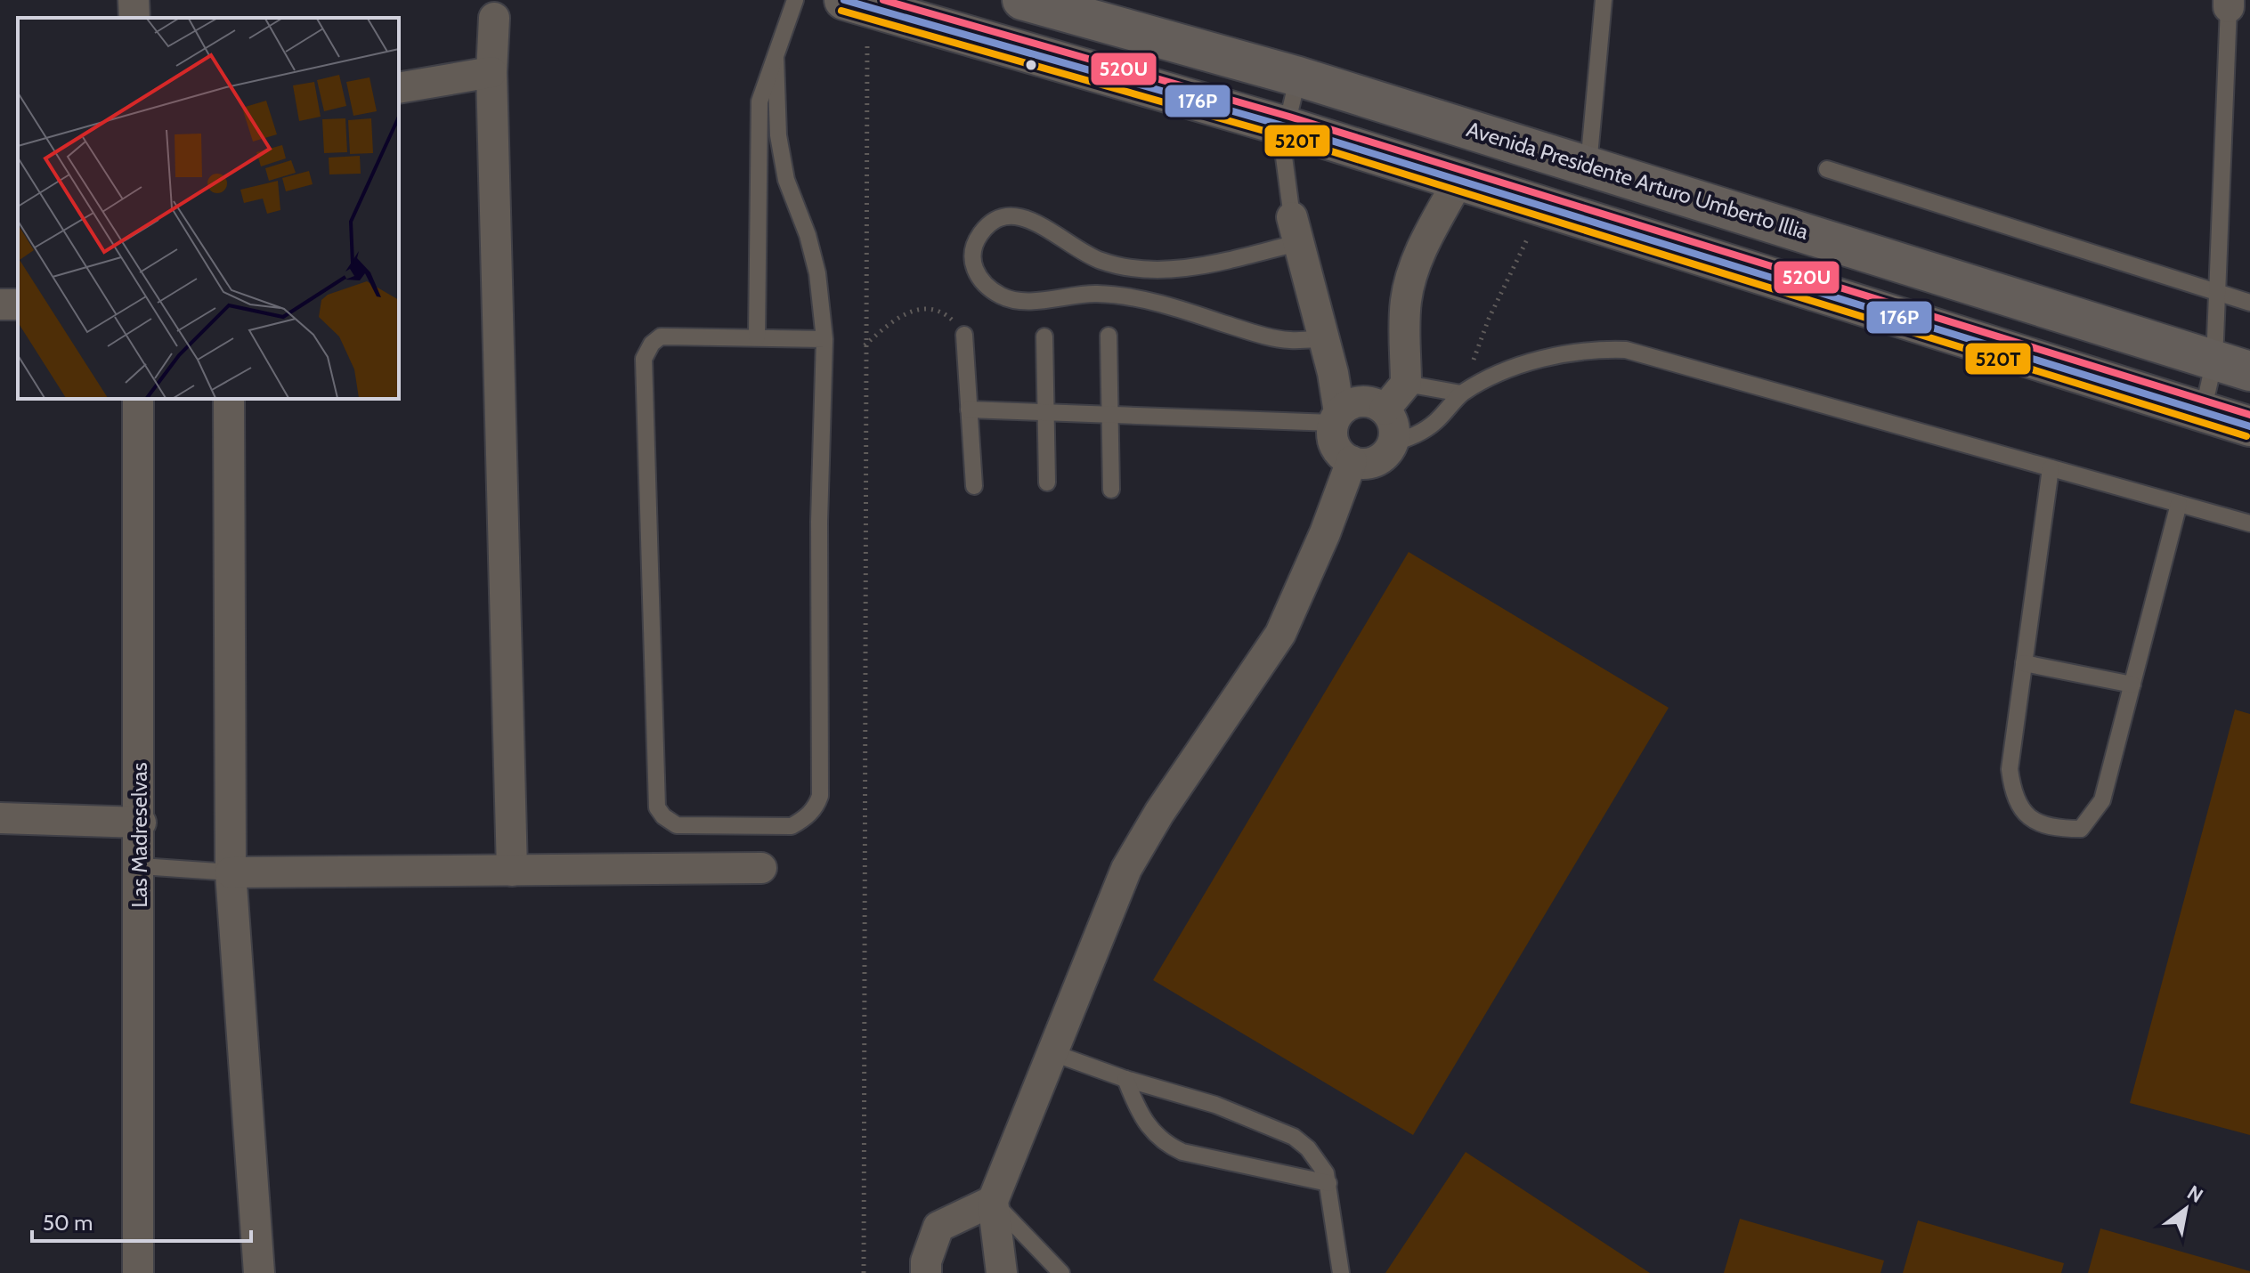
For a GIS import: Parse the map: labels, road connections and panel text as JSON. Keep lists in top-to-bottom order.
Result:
{
  "streets": {
    "main road": ["Avenida Presidente Arturo Umberto Illia"],
    "street": ["Las Madreselvas"]
  },
  "lines": ["transit line 176P", "transit line 520U", "transit line 520T"],
  "scale_bar": "50 m",
  "north": "top right"
}
